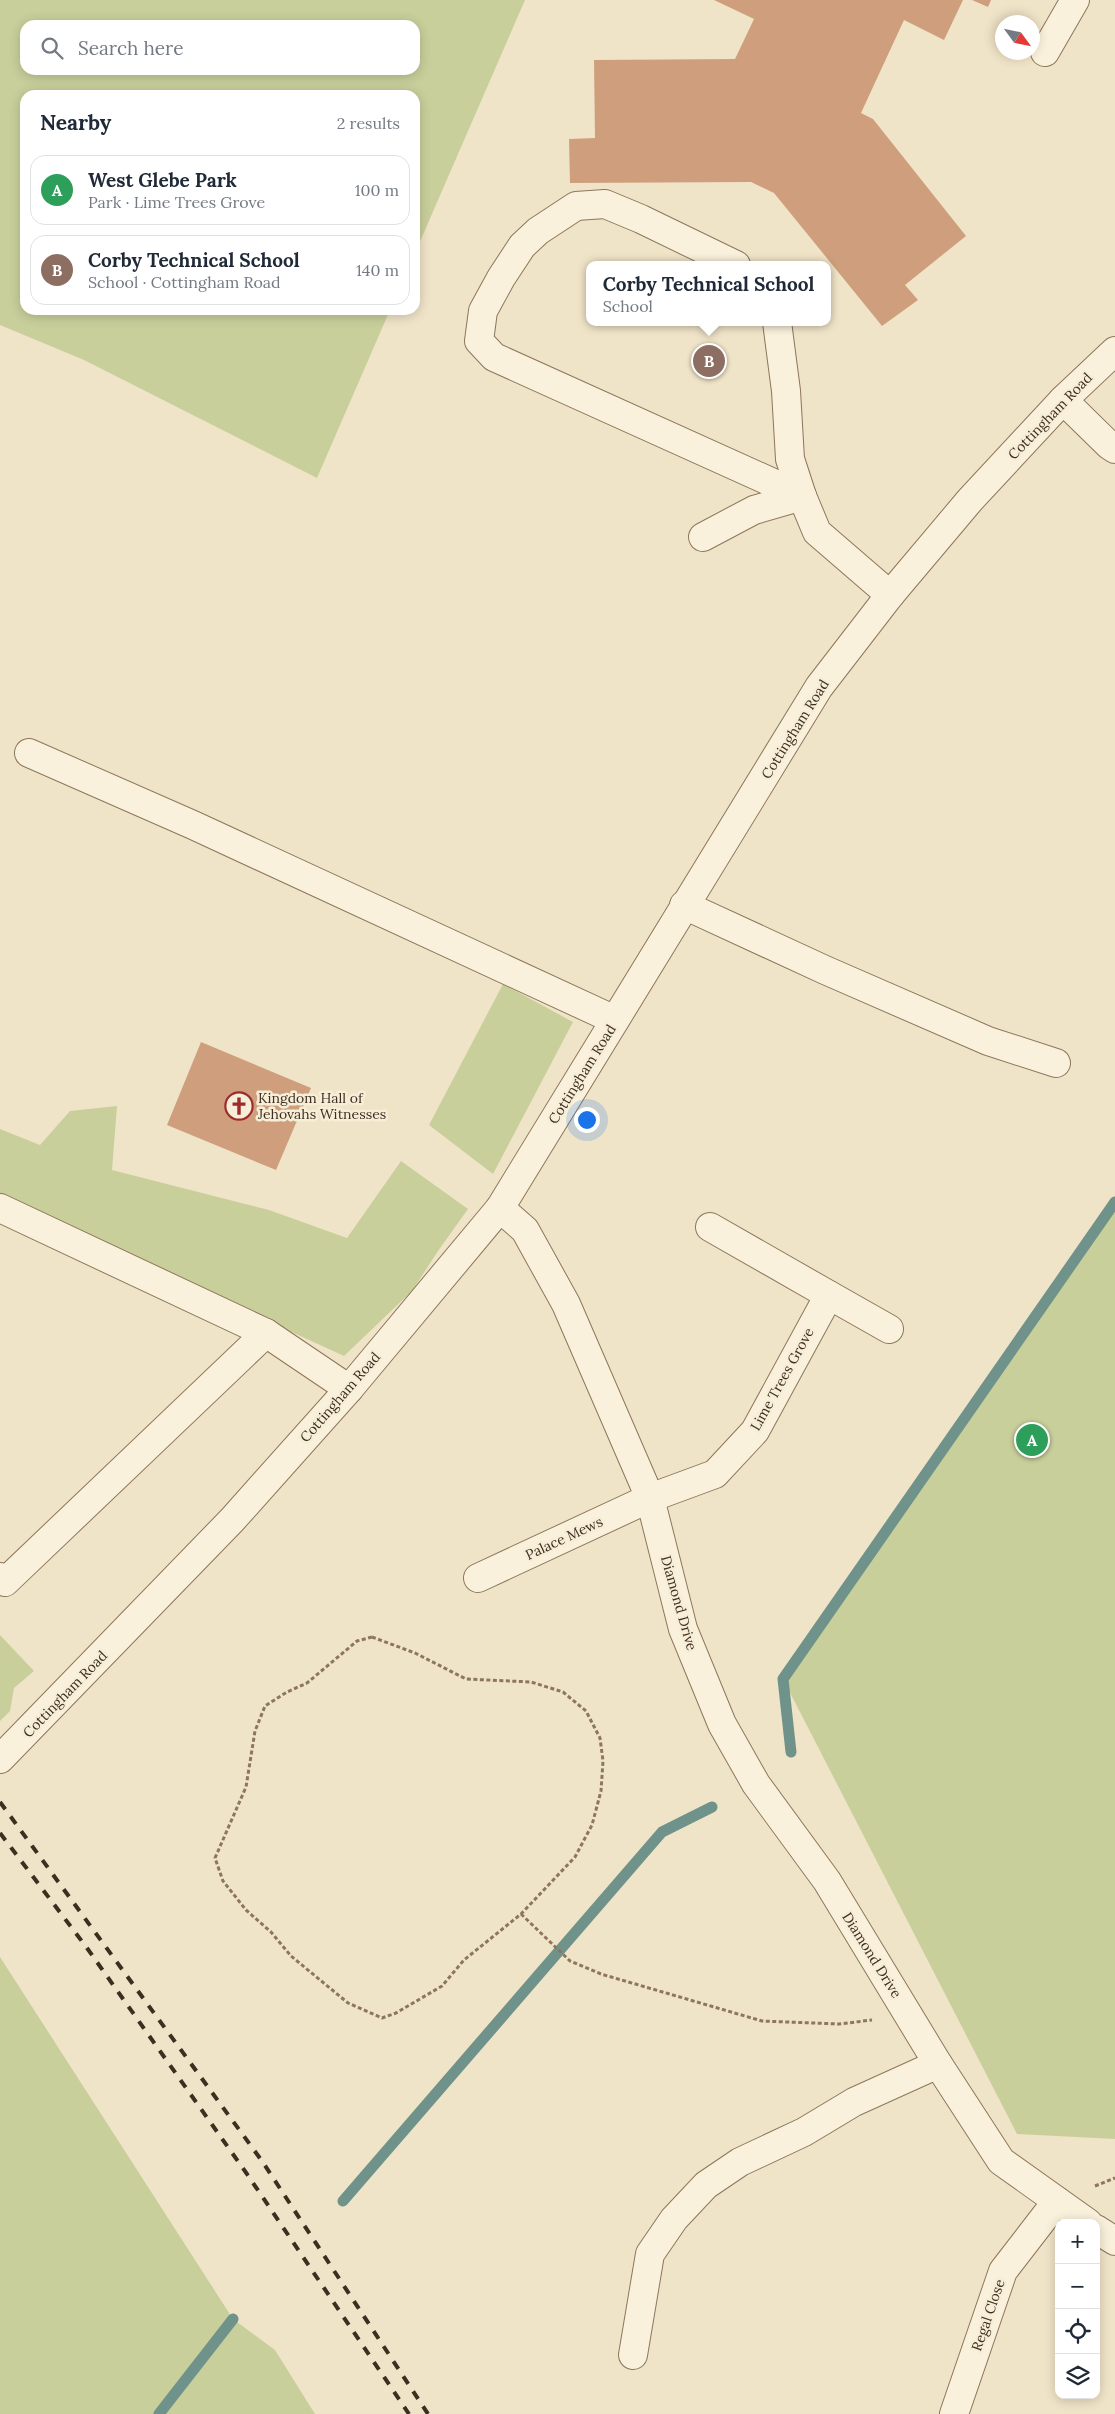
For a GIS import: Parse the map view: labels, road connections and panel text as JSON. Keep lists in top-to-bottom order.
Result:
{
  "streets": {
    "street": [
      "Cottingham Road",
      "Lime Trees Grove",
      "Palace Mews",
      "Diamond Drive",
      "Regal Close"
    ]
  },
  "crossings": [
    ["Cottingham Road", "Diamond Drive"],
    ["Lime Trees Grove", "Palace Mews"],
    ["Lime Trees Grove", "Diamond Drive"],
    ["Palace Mews", "Diamond Drive"],
    ["Diamond Drive", "Regal Close"]
  ],
  "places": {
    "church": ["Kingdom Hall of Jehovahs Witnesses"]
  },
  "north": "bottom right",
  "page": {
    "search": "Search here",
    "heading": ["Nearby", "2 results"],
    "list": [
      {
        "mark": "A",
        "name": "West Glebe Park",
        "note": "Park · Lime Trees Grove",
        "value": "100 m"
      },
      {
        "mark": "B",
        "name": "Corby Technical School",
        "note": "School · Cottingham Road",
        "value": "140 m"
      }
    ],
    "popup": ["Corby Technical School", "School"],
    "pins": ["B", "A"],
    "map_buttons": ["+", "−"]
  }
}
